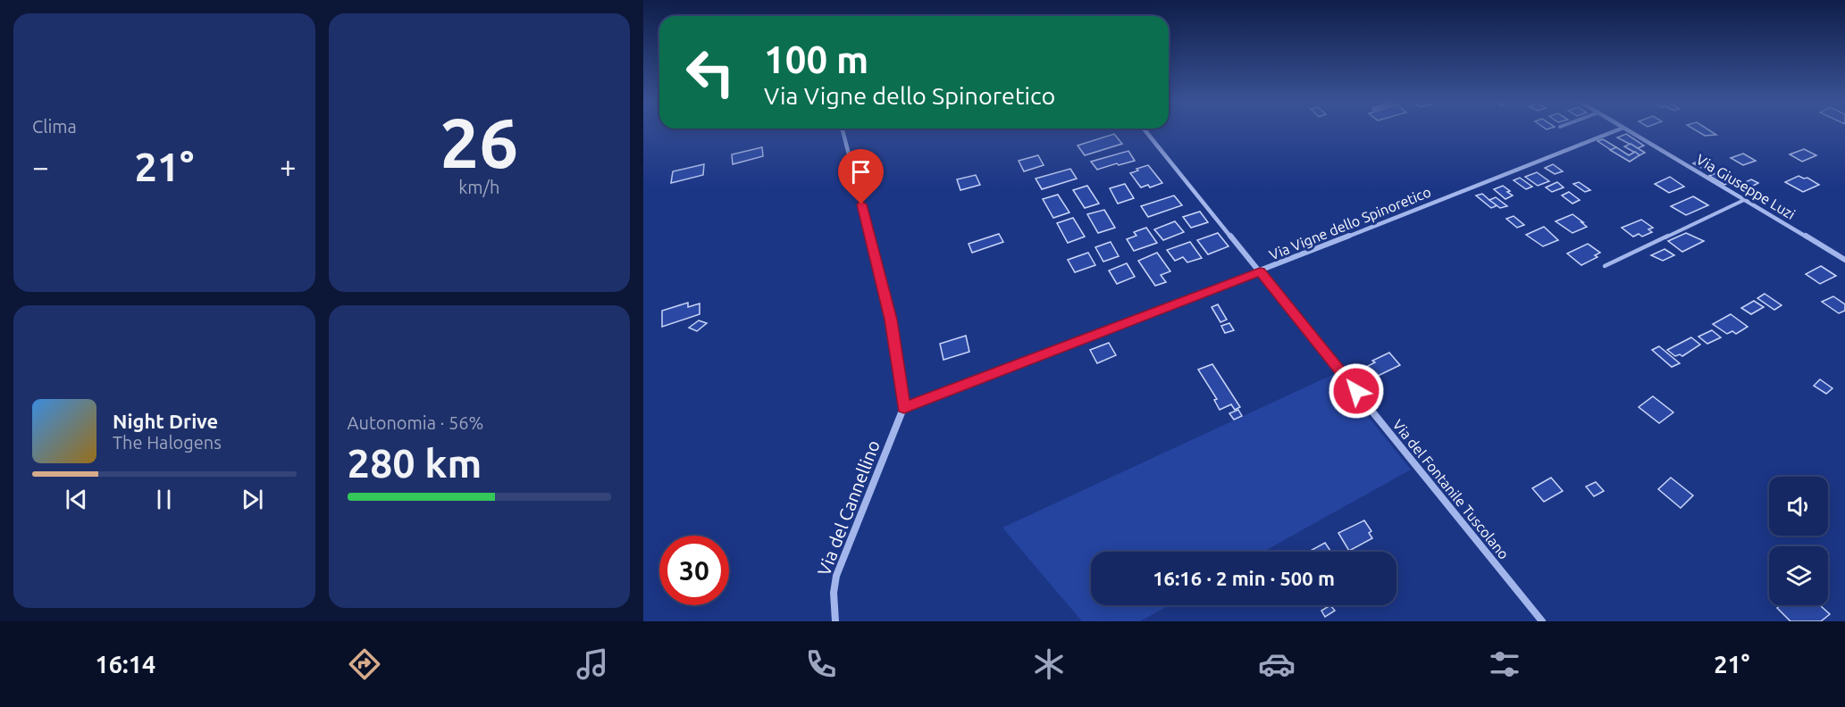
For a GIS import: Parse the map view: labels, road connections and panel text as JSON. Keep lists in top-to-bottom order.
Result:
{
  "streets": {
    "street": [
      "Via Giuseppe Luzi",
      "Via Vigne dello Spinoretico",
      "Via del Fontanile Tuscolano",
      "Via del Cannellino"
    ]
  },
  "crossings": [
    ["Via Vigne dello Spinoretico", "Via del Fontanile Tuscolano"],
    ["Via Vigne dello Spinoretico", "Via del Cannellino"]
  ],
  "page": {
    "tile": [
      "Clima",
      ["26", "km/h"],
      ["Autonomia · 56%", "280 km"]
    ],
    "turn": ["100 m", "Via Vigne dello Spinoretico"],
    "heat": ["−", "21°", "+"],
    "song": ["Night Drive", "The Halogens"],
    "limit": "30",
    "trip": "16:16 · 2 min · 500 m",
    "tabs": ["16:14", "21°"]
  }
}
